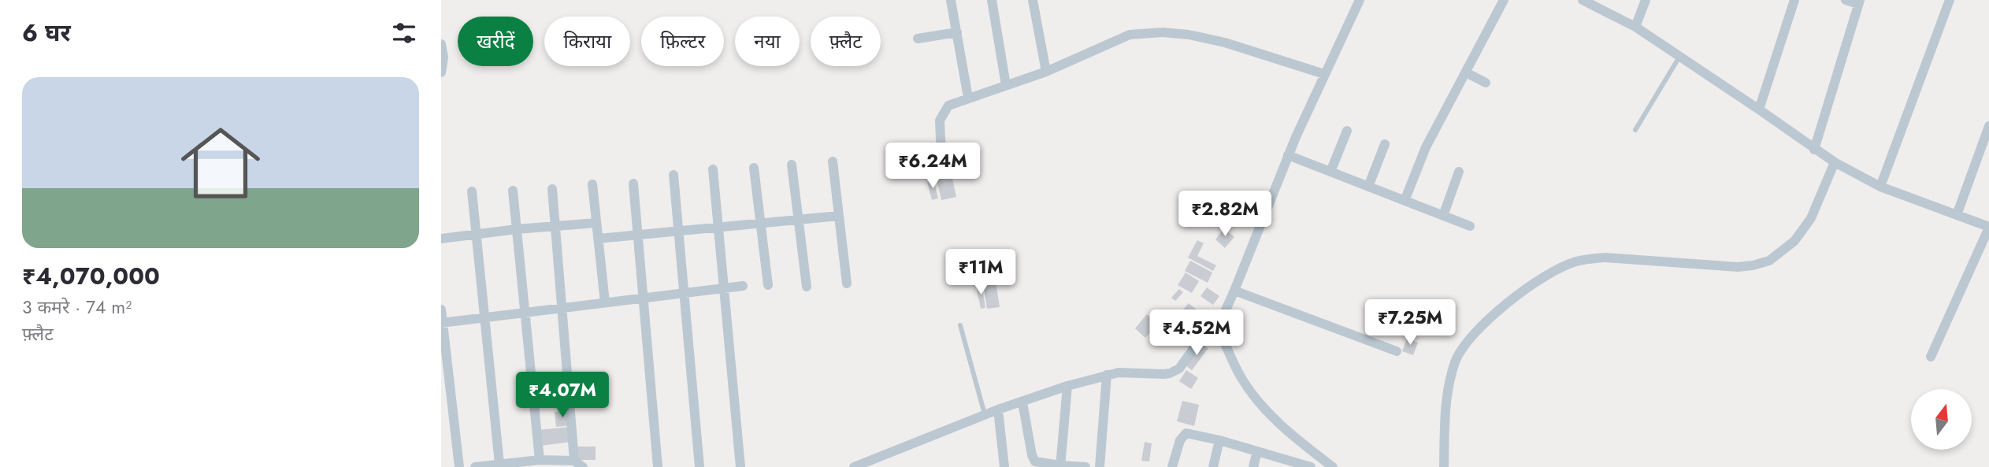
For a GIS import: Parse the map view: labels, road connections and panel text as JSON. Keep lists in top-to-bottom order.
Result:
{
  "north": "top",
  "page": {
    "heading": "6 घर",
    "chip": [
      "खरीदें",
      "किराया",
      "फ़िल्टर",
      "नया",
      "फ़्लैट"
    ],
    "list": [
      {
        "name": "₹4,070,000",
        "note": "3 कमरे · 74 m² · फ़्लैट"
      }
    ],
    "price": [
      "₹6.24M",
      "₹2.82M",
      "₹11M",
      "₹7.25M",
      "₹4.52M",
      "₹4.07M"
    ]
  }
}
